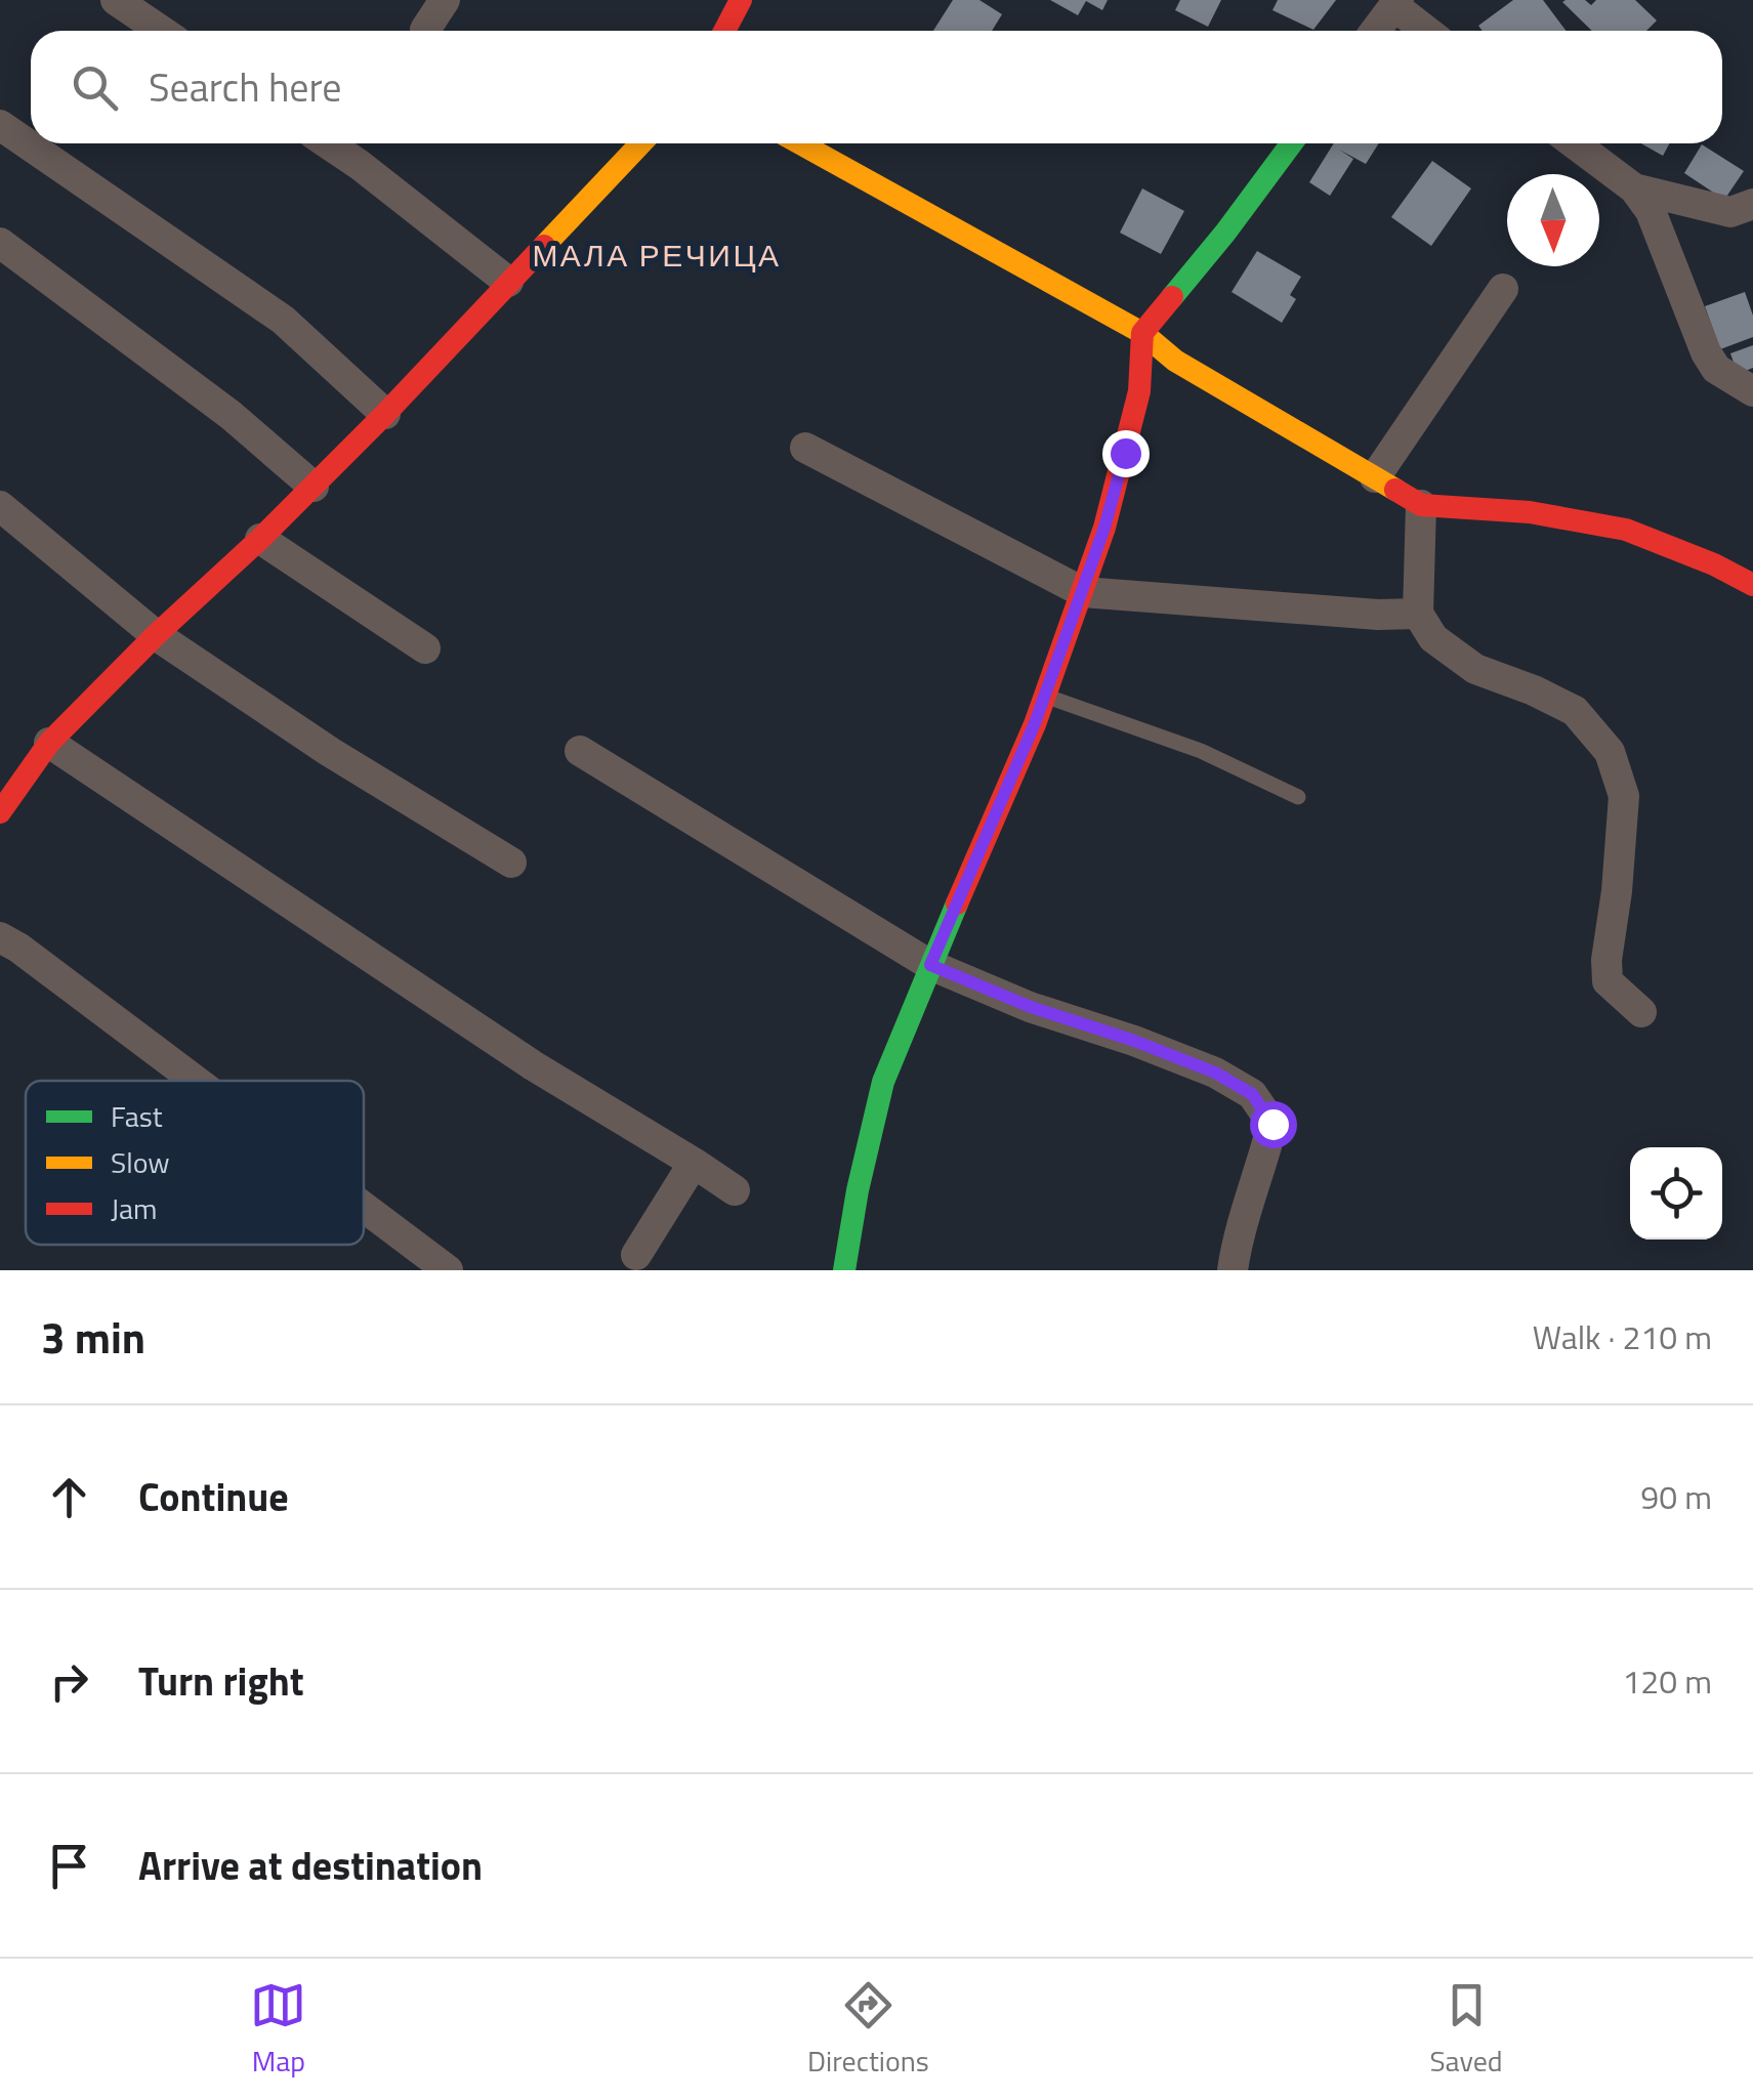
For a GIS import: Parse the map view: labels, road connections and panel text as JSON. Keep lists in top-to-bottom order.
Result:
{
  "districts": ["МАЛА РЕЧИЦА"],
  "legend": ["Fast", "Slow", "Jam"],
  "north": "bottom",
  "page": {
    "search": "Search here",
    "heading": ["3 min", "Walk · 210 m"],
    "list": [
      ["Continue", "90 m"],
      ["Turn right", "120 m"],
      "Arrive at destination"
    ],
    "nav": ["Map", "Directions", "Saved"]
  }
}
